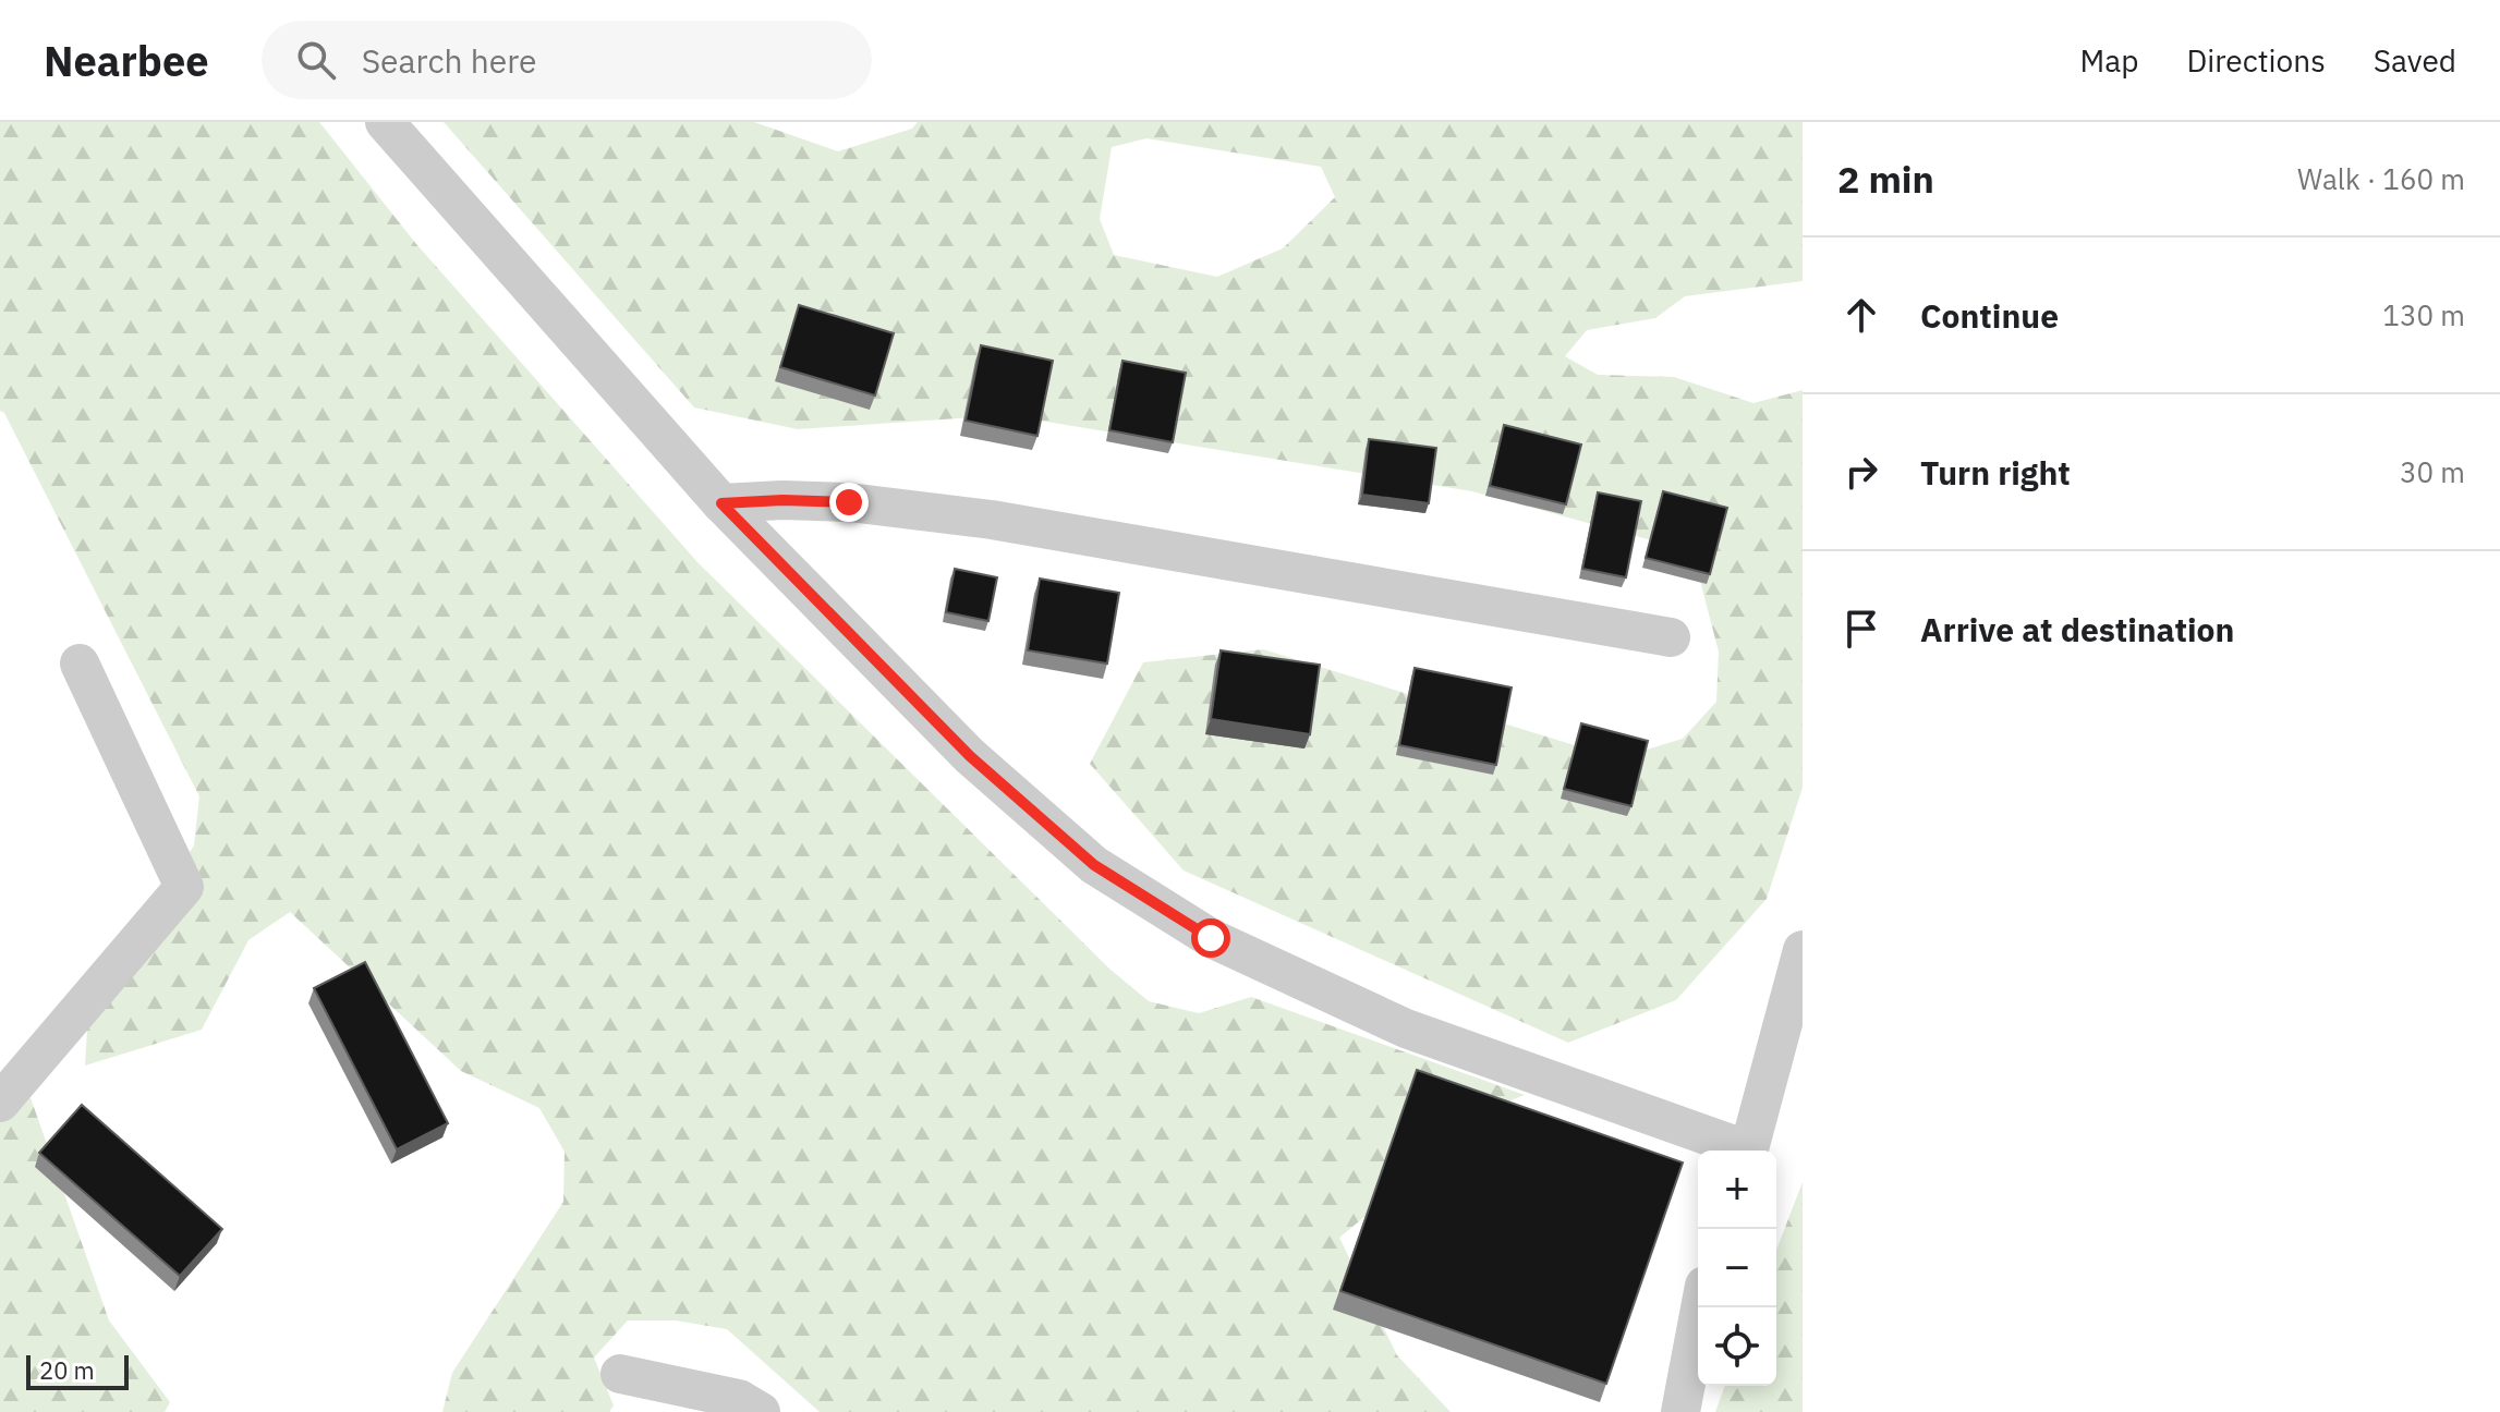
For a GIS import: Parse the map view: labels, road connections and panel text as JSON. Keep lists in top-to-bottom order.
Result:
{
  "scale_bar": "20 m",
  "page": {
    "header": "Nearbee",
    "search": "Search here",
    "nav": ["Map", "Directions", "Saved"],
    "heading": ["2 min", "Walk · 160 m"],
    "list": [
      ["Continue", "130 m"],
      ["Turn right", "30 m"],
      "Arrive at destination"
    ],
    "map_buttons": ["+", "−"],
    "scale": "20 m"
  }
}
